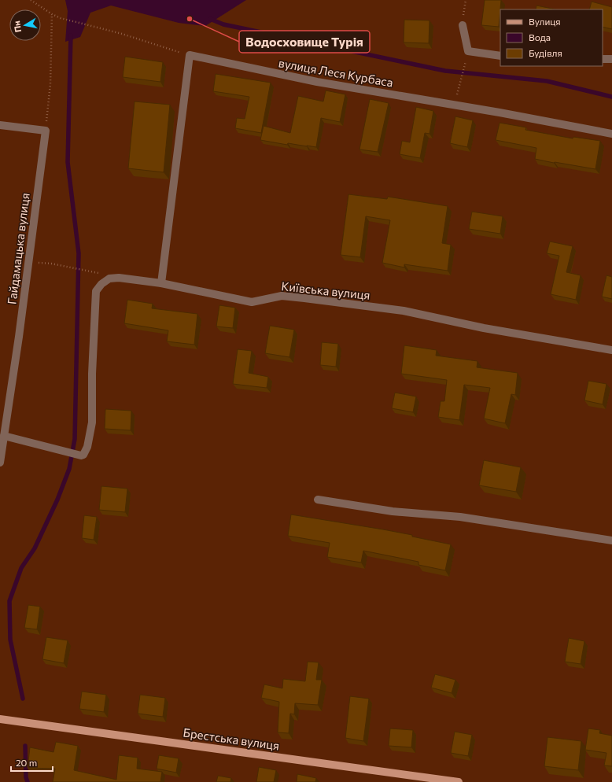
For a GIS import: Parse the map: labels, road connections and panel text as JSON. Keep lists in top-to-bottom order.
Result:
{
  "streets": {
    "main road": ["Брестська вулиця"],
    "street": ["вулиця Леся Курбаса", "Гайдамацька вулиця", "Київська вулиця"]
  },
  "crossings": [
    ["Гайдамацька вулиця", "Київська вулиця"]
  ],
  "places": ["Водосховище Турія"],
  "legend": ["Вулиця", "Вода", "Будівля"],
  "scale_bar": "20 m",
  "north": "left"
}
